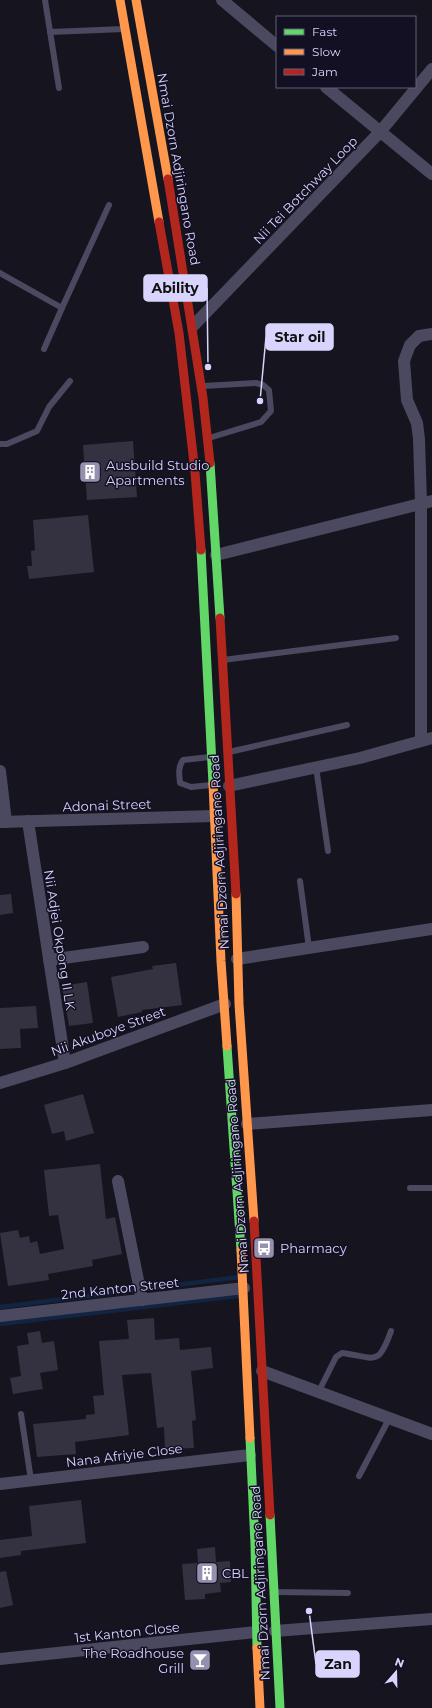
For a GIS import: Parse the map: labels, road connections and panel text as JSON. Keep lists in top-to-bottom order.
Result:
{
  "streets": {
    "main road": ["Nmai Dzorn Adjiringano Road"],
    "street": [
      "Nii Tei Botchway Loop",
      "Adonai Street",
      "Nii Adjei Okpong II LK",
      "Nii Akuboye Street",
      "2nd Kanton Street",
      "Nana Afriyie Close",
      "1st Kanton Close"
    ]
  },
  "crossings": [
    ["Nmai Dzorn Adjiringano Road", "Nii Tei Botchway Loop"],
    ["Nmai Dzorn Adjiringano Road", "Adonai Street"],
    ["Nmai Dzorn Adjiringano Road", "Nii Akuboye Street"],
    ["Nmai Dzorn Adjiringano Road", "2nd Kanton Street"],
    ["Nmai Dzorn Adjiringano Road", "Nana Afriyie Close"],
    ["Nmai Dzorn Adjiringano Road", "1st Kanton Close"],
    ["Adonai Street", "Nii Adjei Okpong II LK"],
    ["Nii Adjei Okpong II LK", "Nii Akuboye Street"]
  ],
  "places": {
    "other": ["Ability", "Star oil", "Zan"],
    "building": ["Ausbuild Studio Apartments", "CBL"],
    "bus stop": ["Pharmacy"],
    "bar": ["The Roadhouse Grill"]
  },
  "legend": ["Fast", "Slow", "Jam"],
  "north": "top"
}
